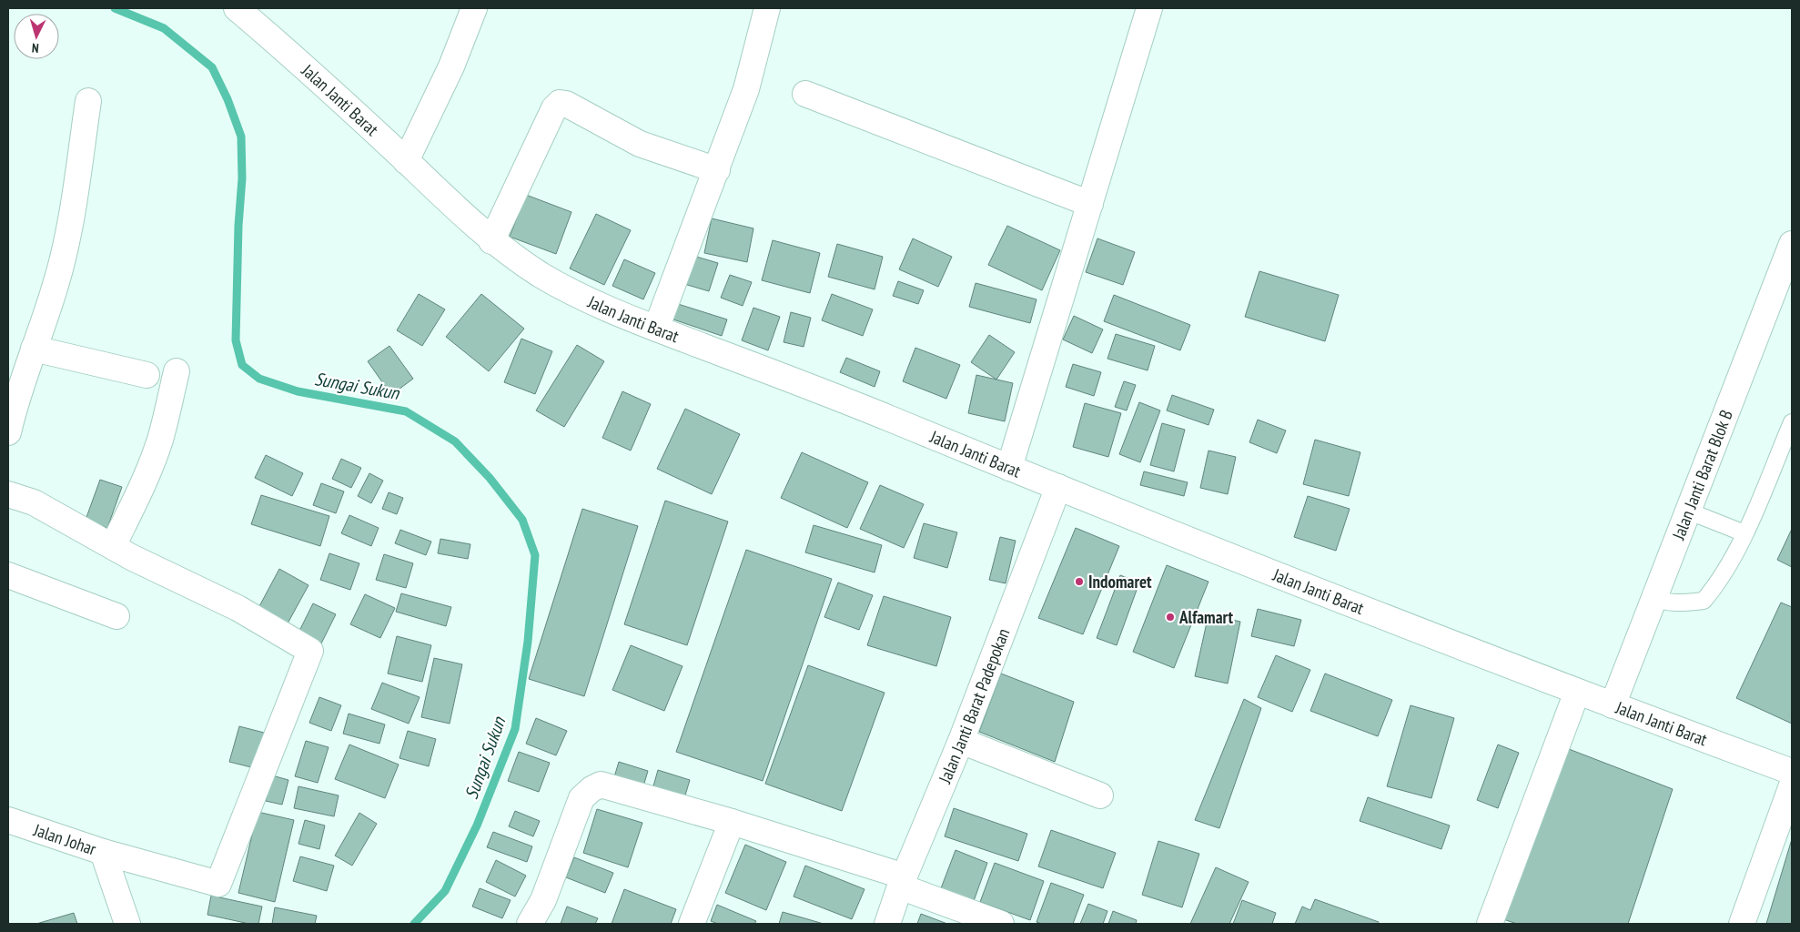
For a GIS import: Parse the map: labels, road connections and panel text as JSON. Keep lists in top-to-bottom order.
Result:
{
  "streets": {
    "street": [
      "Jalan Janti Barat",
      "Jalan Janti Barat Blok B",
      "Jalan Janti Barat Padepokan",
      "Jalan Johar"
    ]
  },
  "crossings": [
    ["Jalan Janti Barat", "Jalan Janti Barat Blok B"],
    ["Jalan Janti Barat", "Jalan Janti Barat Padepokan"]
  ],
  "water": ["Sungai Sukun"],
  "places": ["Indomaret", "Alfamart"],
  "north": "bottom"
}
